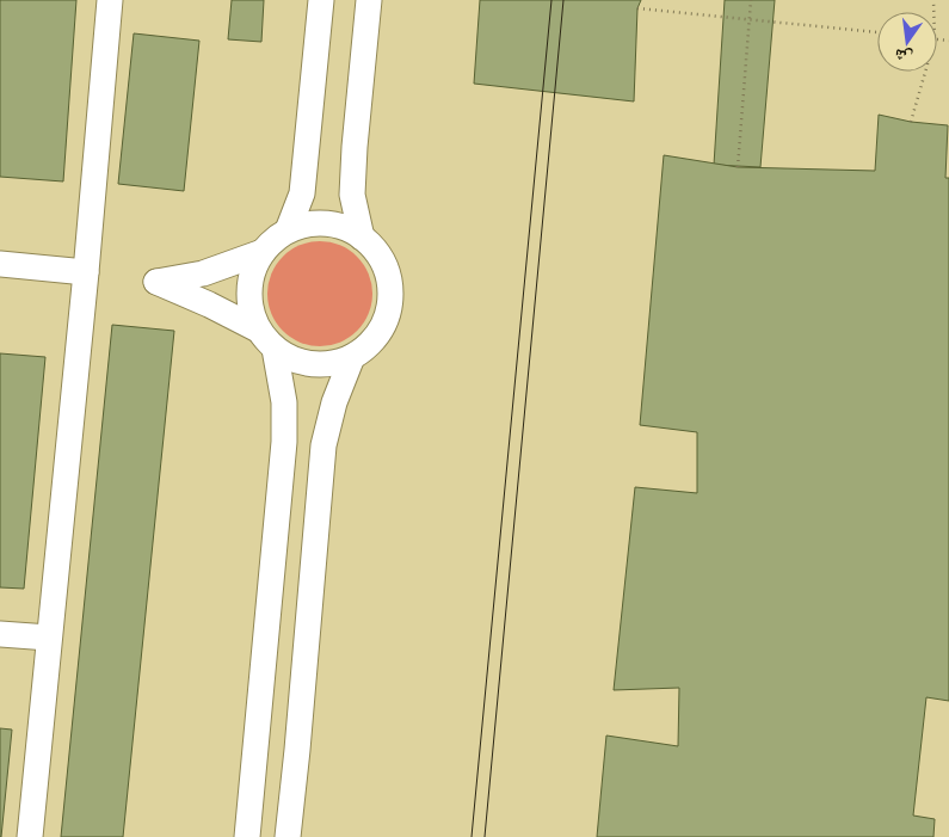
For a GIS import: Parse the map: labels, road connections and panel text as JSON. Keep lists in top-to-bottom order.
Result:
{
  "north": "bottom"
}
